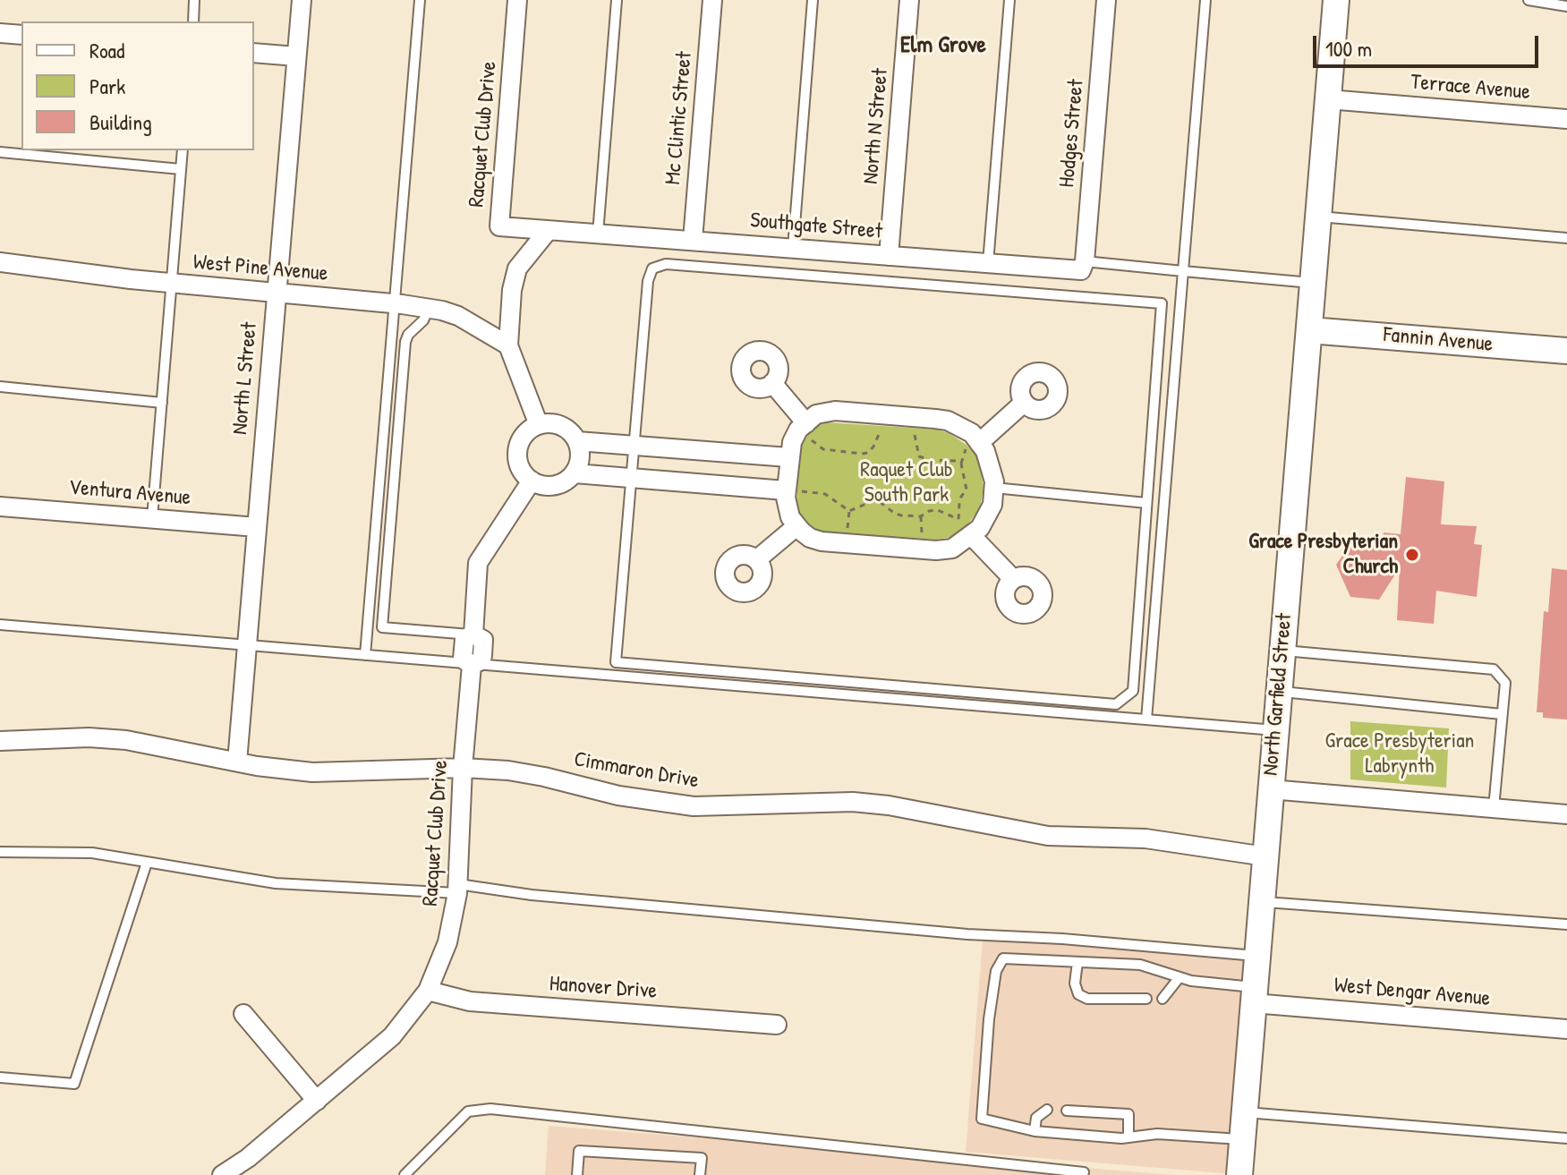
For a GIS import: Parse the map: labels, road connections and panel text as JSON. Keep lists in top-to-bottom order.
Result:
{
  "streets": {
    "main road": ["Fannin Avenue", "North Garfield Street"],
    "street": [
      "Terrace Avenue",
      "Mc Clintic Street",
      "North N Street",
      "Hodges Street",
      "Racquet Club Drive",
      "Southgate Street",
      "West Pine Avenue",
      "North L Street",
      "Ventura Avenue",
      "Cimmaron Drive",
      "Hanover Drive",
      "West Dengar Avenue"
    ]
  },
  "crossings": [
    ["Terrace Avenue", "North Garfield Street"],
    ["Mc Clintic Street", "Southgate Street"],
    ["North N Street", "Southgate Street"],
    ["Hodges Street", "Southgate Street"],
    ["Racquet Club Drive", "Southgate Street"],
    ["Racquet Club Drive", "Cimmaron Drive"],
    ["Racquet Club Drive", "Hanover Drive"],
    ["West Pine Avenue", "North L Street"],
    ["Fannin Avenue", "North Garfield Street"],
    ["North L Street", "Ventura Avenue"],
    ["North L Street", "Cimmaron Drive"],
    ["North Garfield Street", "Cimmaron Drive"],
    ["North Garfield Street", "West Dengar Avenue"]
  ],
  "districts": ["Elm Grove"],
  "parks": ["Raquet Club South Park", "Grace Presbyterian Labrynth"],
  "places": ["Grace Presbyterian Church"],
  "legend": ["Road", "Park", "Building"],
  "scale_bar": "100 m"
}
